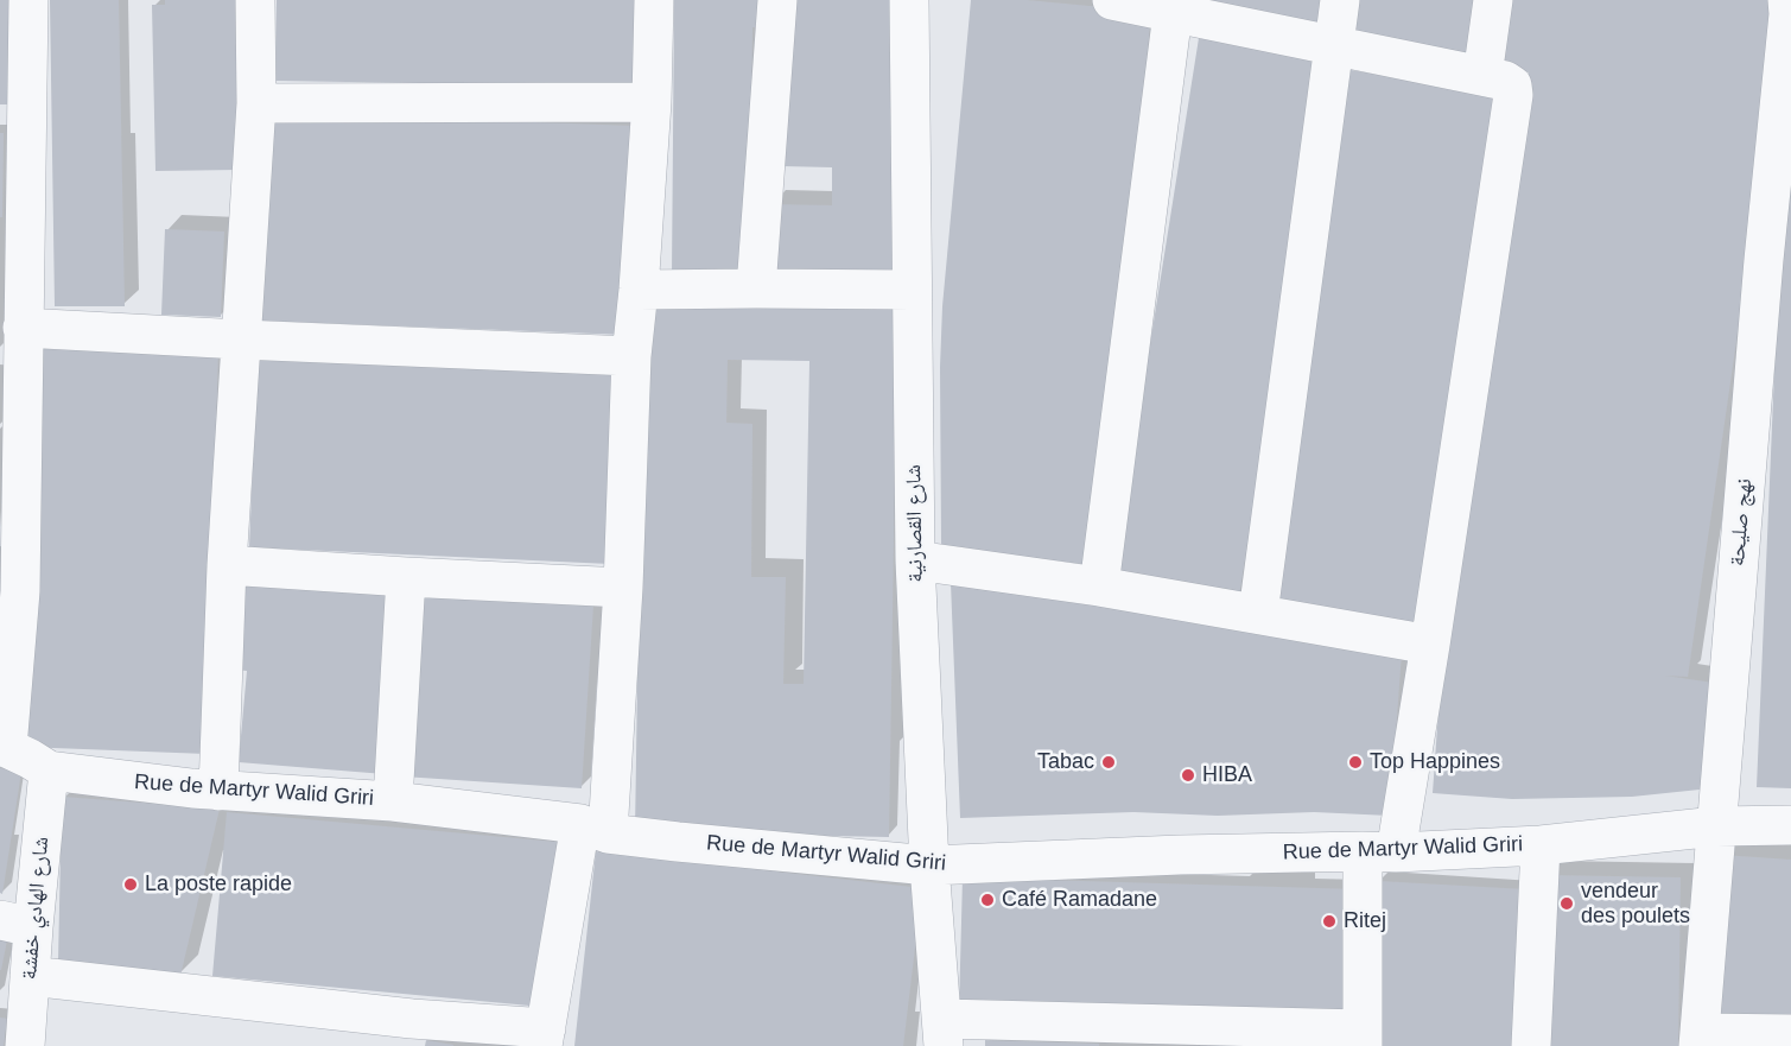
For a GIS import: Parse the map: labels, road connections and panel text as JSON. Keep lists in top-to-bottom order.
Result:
{
  "streets": {
    "street": [
      "نهج صليحة",
      "شارع القصارنية",
      "Rue de Martyr Walid Griri",
      "شارع الهادي خفشة"
    ]
  },
  "crossings": [
    ["نهج صليحة", "Rue de Martyr Walid Griri"],
    ["شارع القصارنية", "Rue de Martyr Walid Griri"],
    ["Rue de Martyr Walid Griri", "شارع الهادي خفشة"]
  ],
  "places": [
    "Tabac",
    "Top Happines",
    "HIBA",
    "La poste rapide",
    "Café Ramadane",
    "vendeur des poulets",
    "Ritej"
  ]
}
